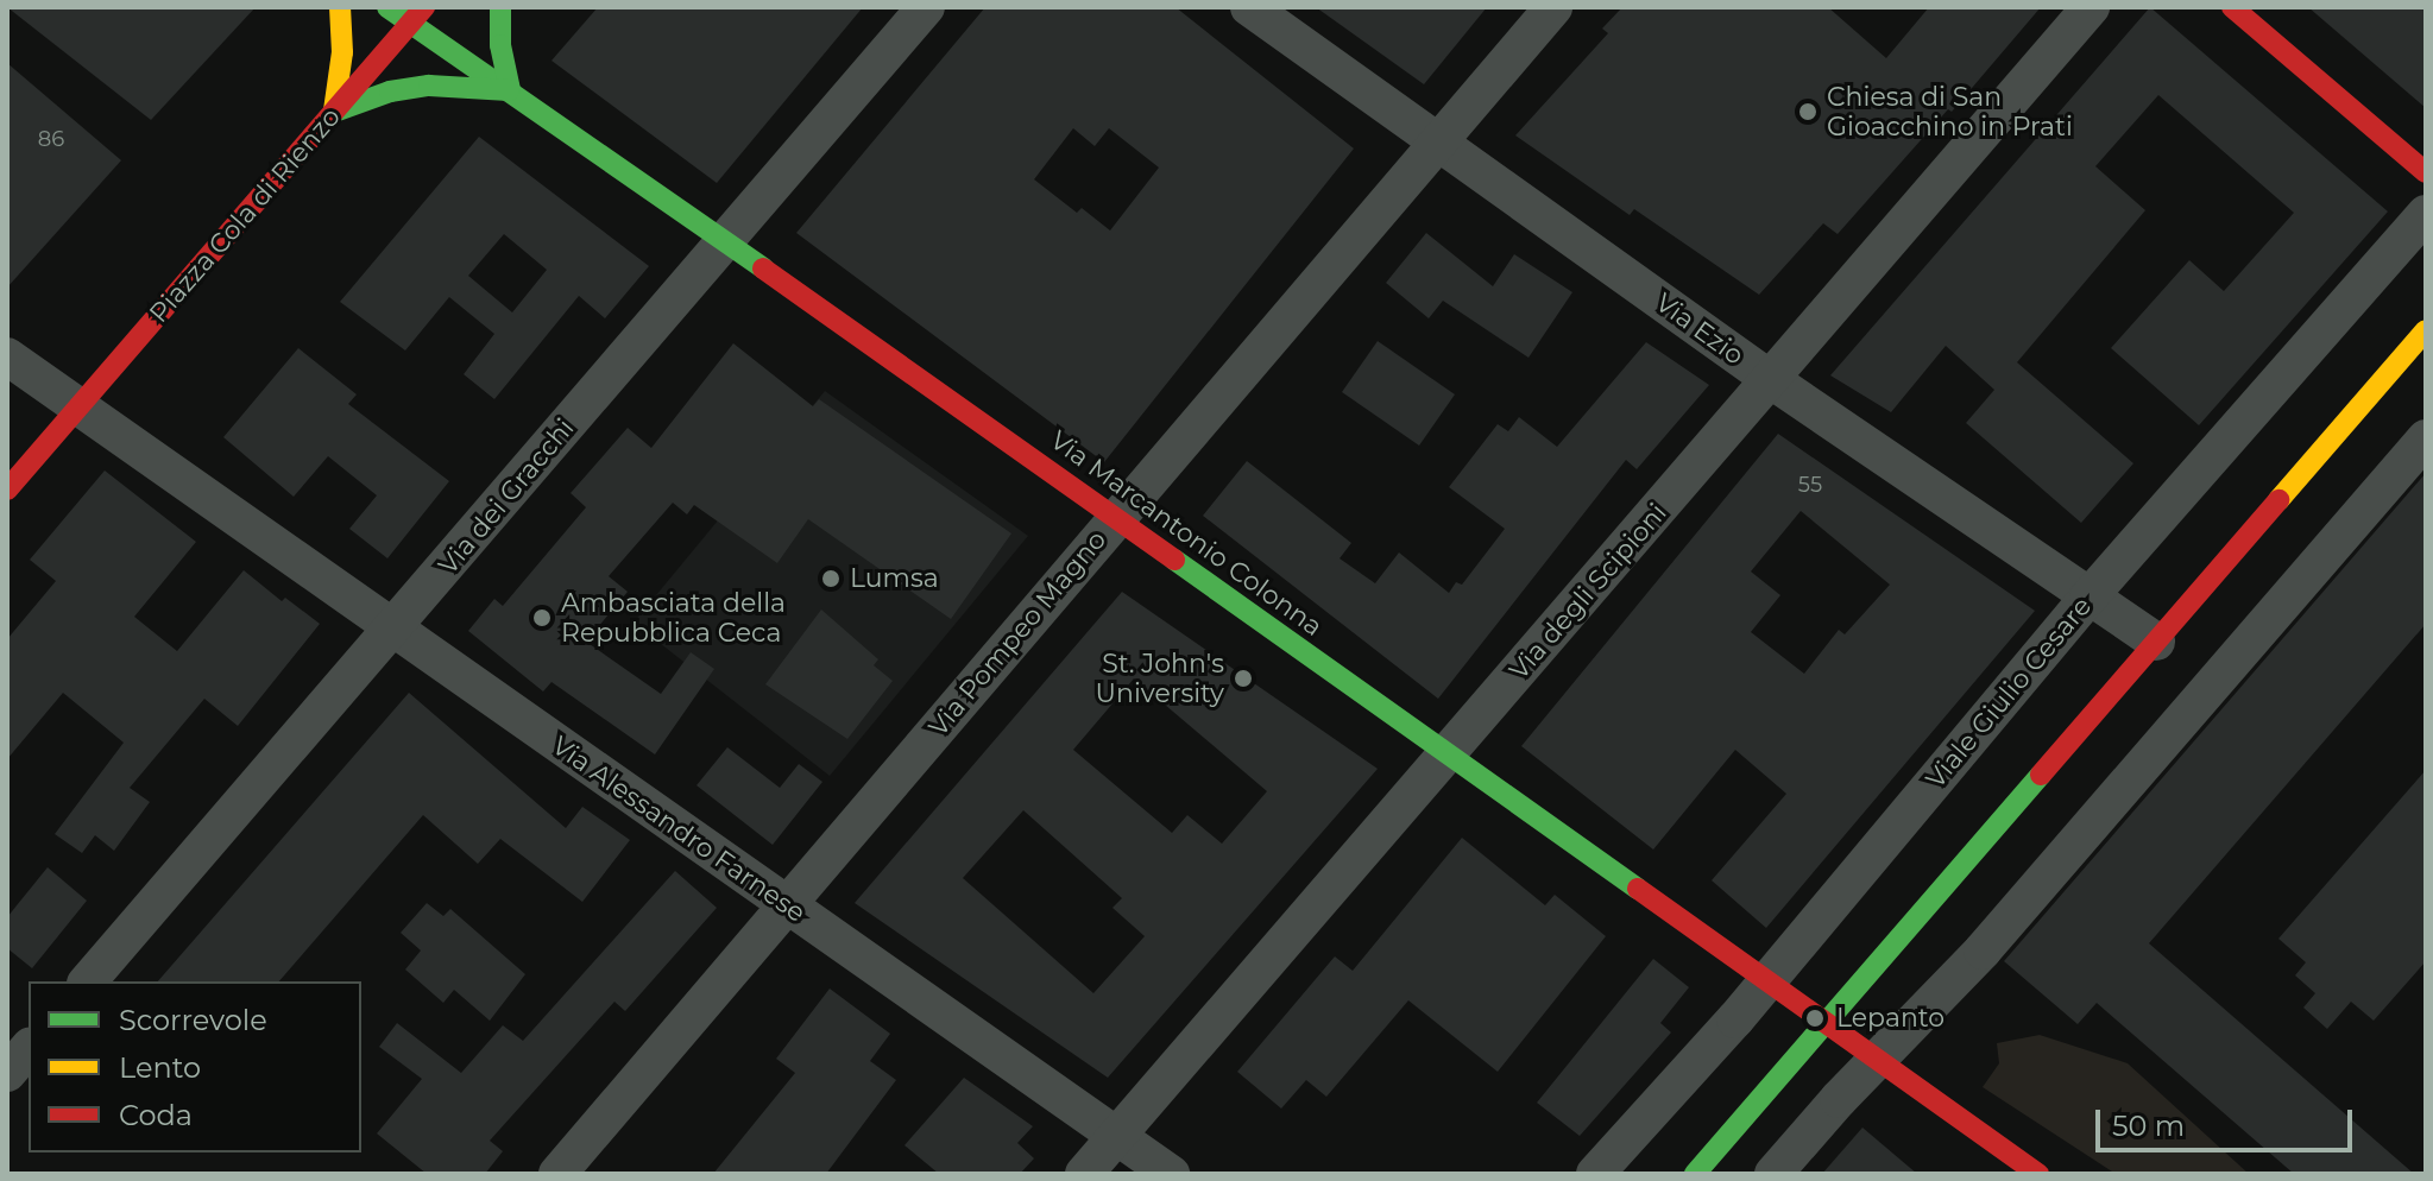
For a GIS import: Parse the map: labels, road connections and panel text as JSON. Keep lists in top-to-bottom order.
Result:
{
  "streets": {
    "street": [
      "Piazza Cola di Rienzo",
      "Via Ezio",
      "Via dei Gracchi",
      "Via Marcantonio Colonna",
      "Via degli Scipioni",
      "Via Pompeo Magno",
      "Viale Giulio Cesare",
      "Via Alessandro Farnese"
    ]
  },
  "crossings": [
    ["Piazza Cola di Rienzo", "Via Alessandro Farnese"],
    ["Via Ezio", "Via degli Scipioni"],
    ["Via Ezio", "Via Pompeo Magno"],
    ["Via Ezio", "Viale Giulio Cesare"],
    ["Via dei Gracchi", "Via Marcantonio Colonna"],
    ["Via dei Gracchi", "Via Alessandro Farnese"],
    ["Via Marcantonio Colonna", "Via degli Scipioni"],
    ["Via Marcantonio Colonna", "Via Pompeo Magno"],
    ["Via Marcantonio Colonna", "Viale Giulio Cesare"],
    ["Via degli Scipioni", "Via Alessandro Farnese"],
    ["Via Pompeo Magno", "Via Alessandro Farnese"]
  ],
  "places": [
    "Chiesa di San Gioacchino in Prati",
    "Lumsa",
    "Ambasciata della Repubblica Ceca",
    "St. John's University",
    "Lepanto"
  ],
  "house_numbers": ["86", "55"],
  "legend": ["Scorrevole", "Lento", "Coda"],
  "scale_bar": "50 m"
}
